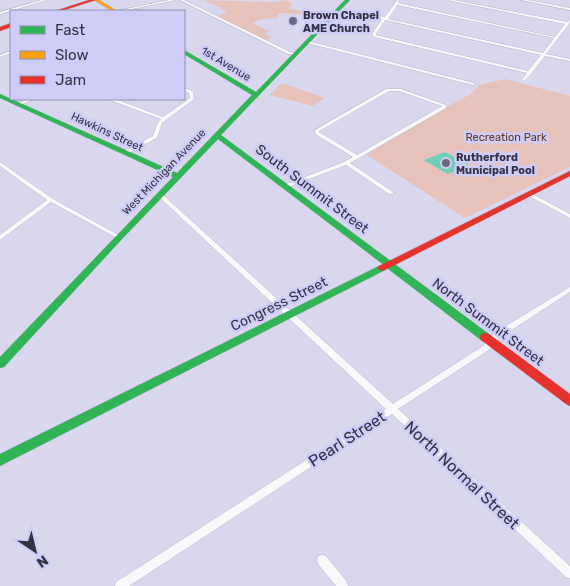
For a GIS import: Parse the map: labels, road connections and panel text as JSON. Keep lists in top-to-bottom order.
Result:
{
  "streets": {
    "street": [
      "1st Avenue",
      "Hawkins Street",
      "West Michigan Avenue",
      "South Summit Street",
      "Congress Street",
      "North Summit Street",
      "Pearl Street",
      "North Normal Street"
    ]
  },
  "crossings": [
    ["1st Avenue", "West Michigan Avenue"],
    ["Hawkins Street", "West Michigan Avenue"],
    ["West Michigan Avenue", "South Summit Street"],
    ["West Michigan Avenue", "North Normal Street"],
    ["South Summit Street", "Congress Street"],
    ["South Summit Street", "North Summit Street"],
    ["Congress Street", "North Summit Street"],
    ["Congress Street", "North Normal Street"],
    ["North Summit Street", "Pearl Street"],
    ["Pearl Street", "North Normal Street"]
  ],
  "parks": ["Recreation Park"],
  "places": ["Brown Chapel AME Church", "Rutherford Municipal Pool"],
  "legend": ["Fast", "Slow", "Jam"],
  "north": "bottom right"
}
